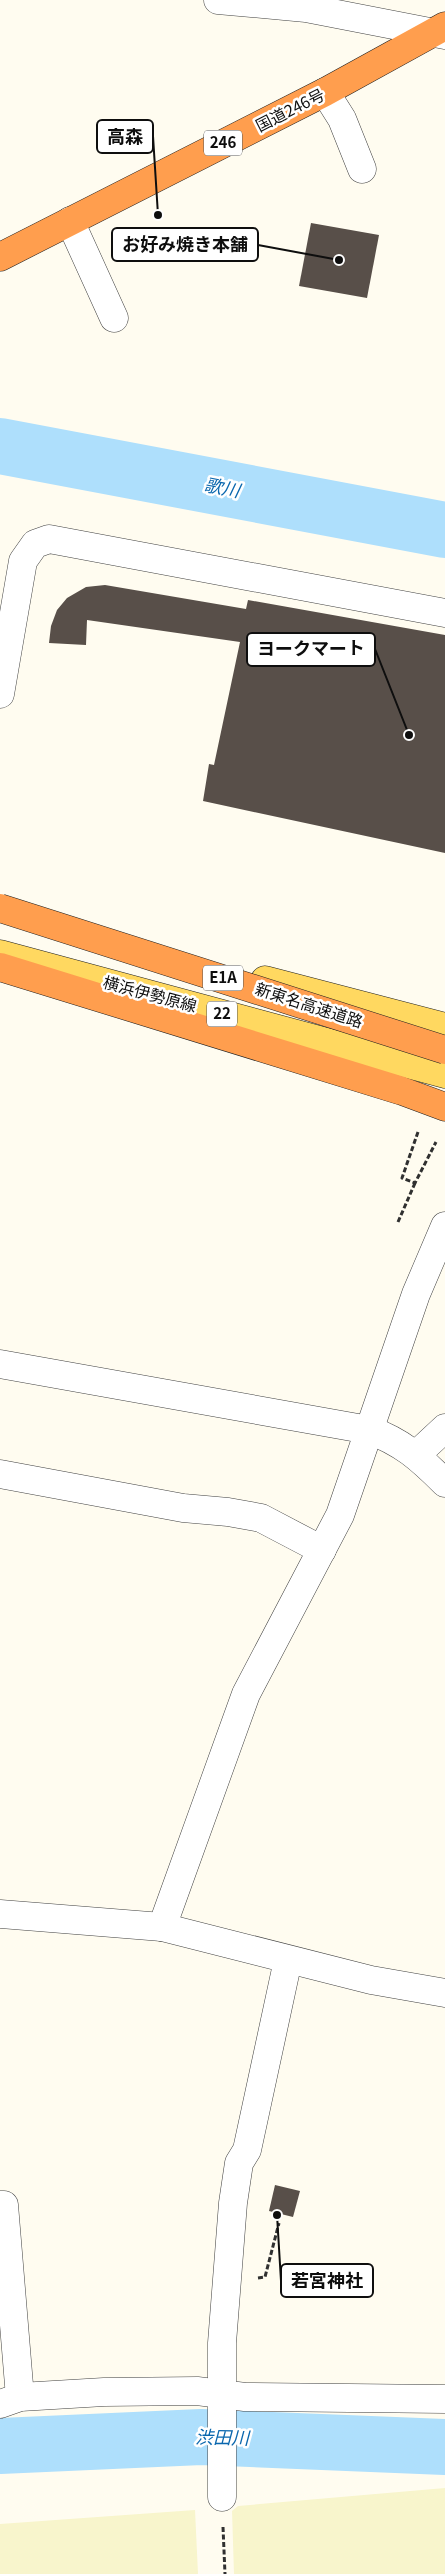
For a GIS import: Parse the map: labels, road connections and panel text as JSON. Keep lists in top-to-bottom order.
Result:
{
  "streets": {
    "highway": [
      "国道246号",
      "246",
      "E1A",
      "新東名高速道路"
    ],
    "main road": ["横浜伊勢原線", "22"]
  },
  "water": ["歌川", "渋田川"],
  "places": [
    "高森",
    "お好み焼き本舗",
    "ヨークマート",
    "若宮神社"
  ]
}
